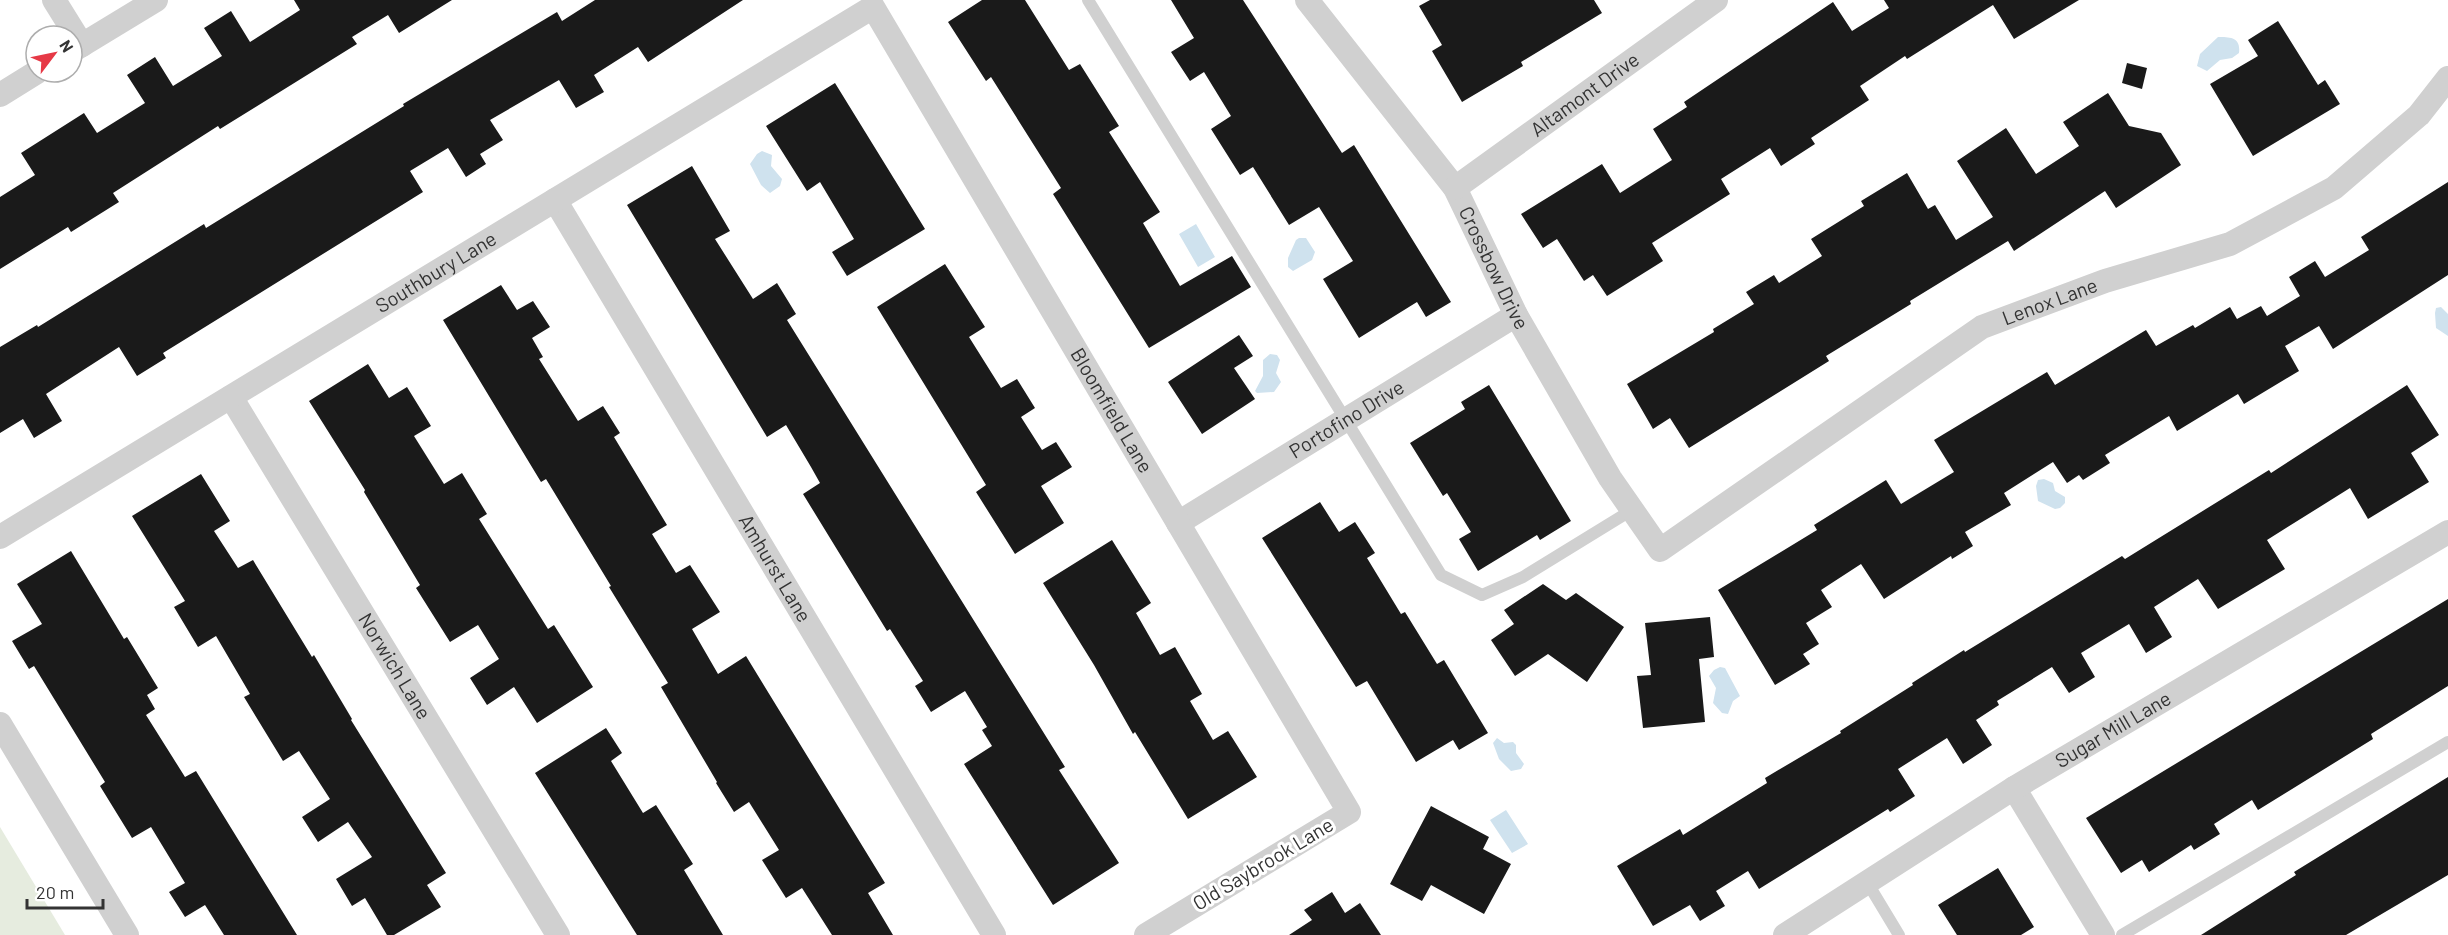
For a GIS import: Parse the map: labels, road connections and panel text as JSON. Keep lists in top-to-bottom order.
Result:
{
  "streets": {
    "street": [
      "Altamont Drive",
      "Crossbow Drive",
      "Southbury Lane",
      "Lenox Lane",
      "Bloomfield Lane",
      "Portofino Drive",
      "Amhurst Lane",
      "Norwich Lane",
      "Sugar Mill Lane",
      "Old Saybrook Lane"
    ]
  },
  "crossings": [
    ["Altamont Drive", "Crossbow Drive"],
    ["Crossbow Drive", "Lenox Lane"],
    ["Crossbow Drive", "Portofino Drive"],
    ["Southbury Lane", "Bloomfield Lane"],
    ["Southbury Lane", "Amhurst Lane"],
    ["Southbury Lane", "Norwich Lane"],
    ["Bloomfield Lane", "Portofino Drive"],
    ["Bloomfield Lane", "Old Saybrook Lane"]
  ],
  "scale_bar": "20 m",
  "north": "top right"
}
